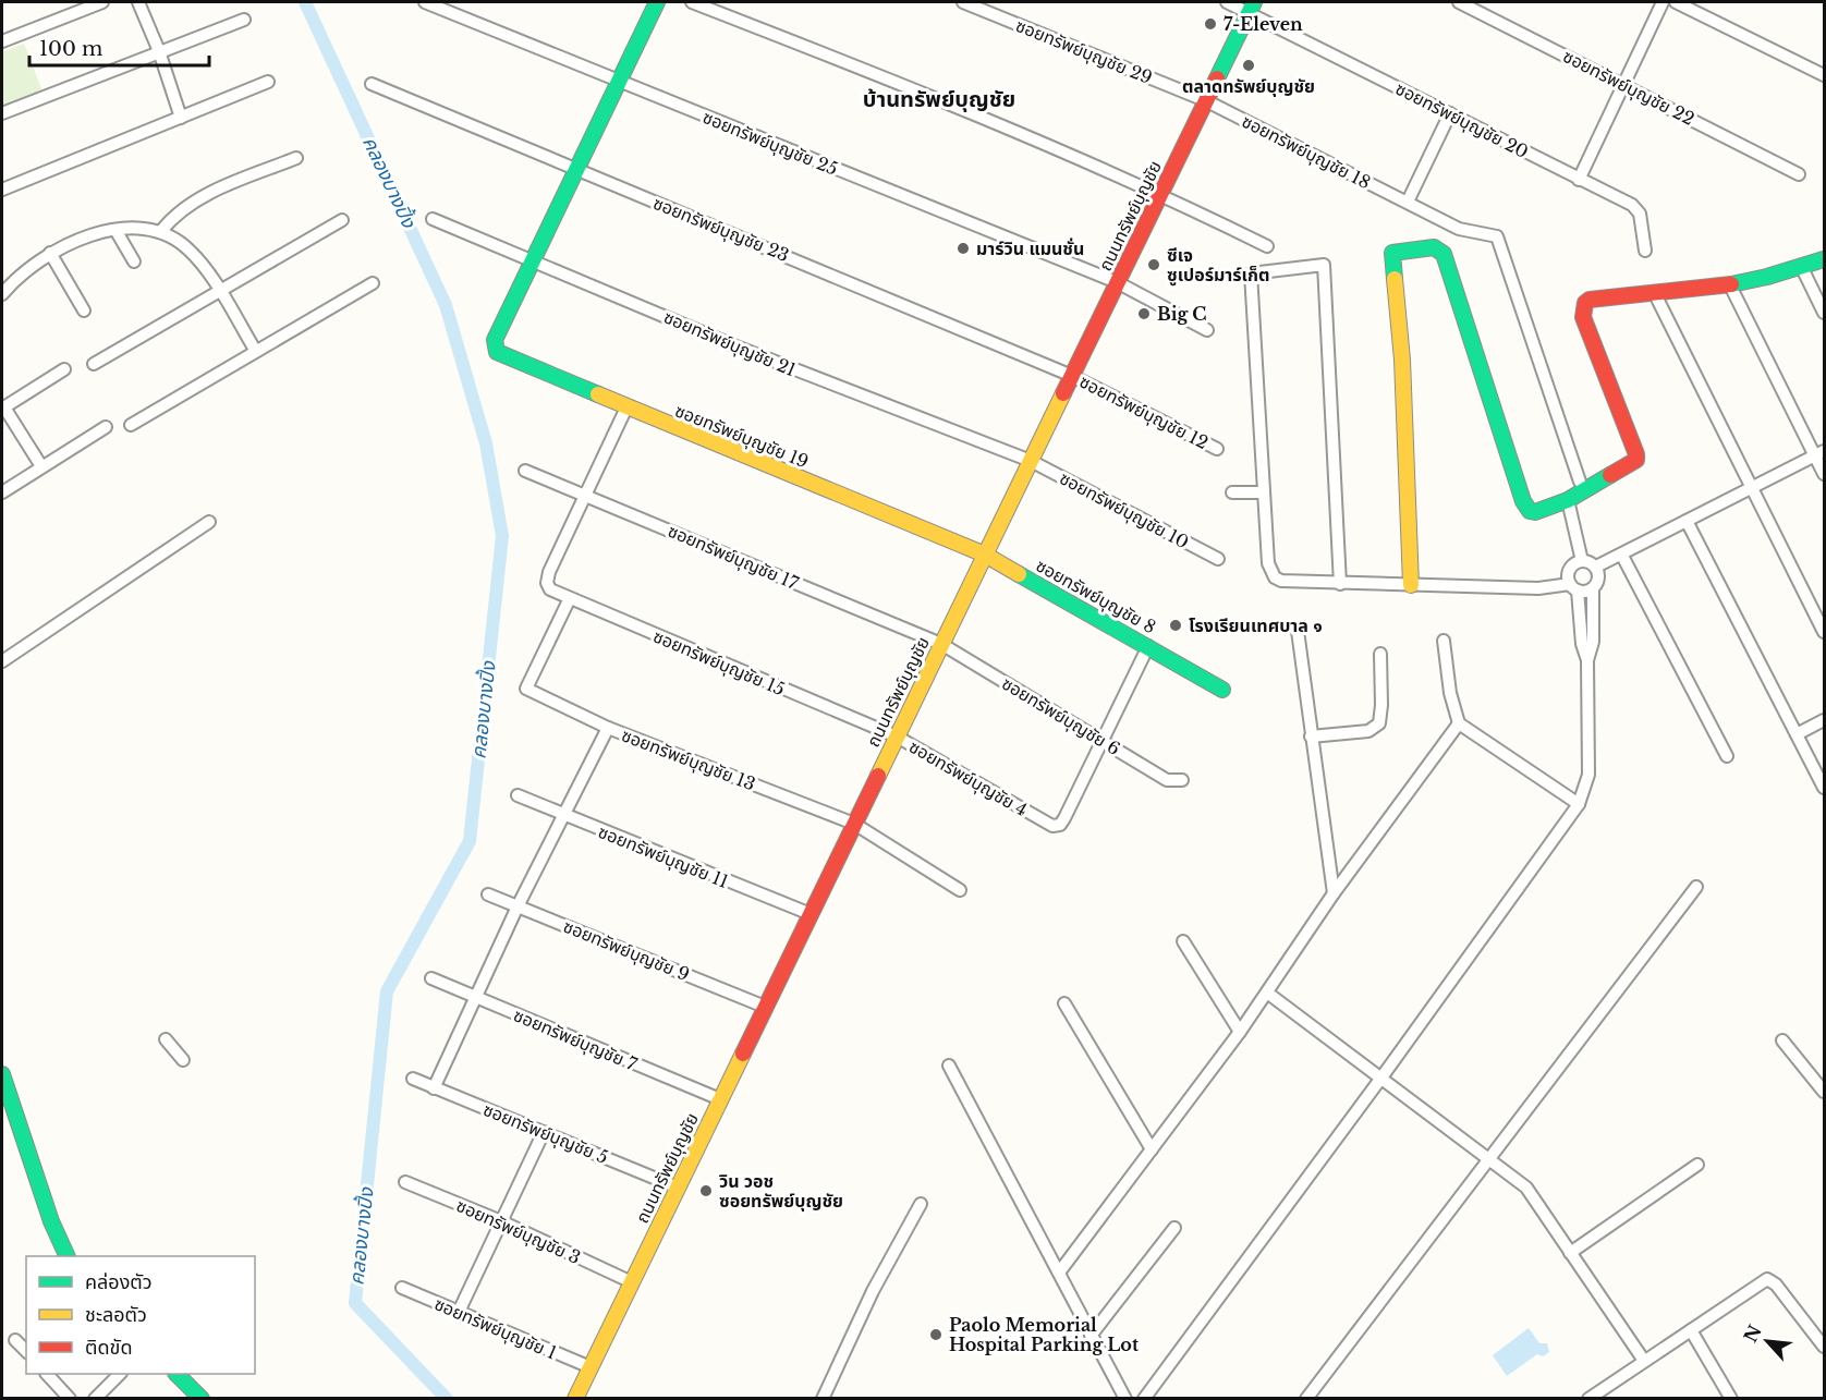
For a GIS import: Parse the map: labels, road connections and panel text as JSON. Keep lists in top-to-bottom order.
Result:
{
  "streets": {
    "street": [
      "ซอยทรัพย์บุญชัย 29",
      "ซอยทรัพย์บุญชัย 22",
      "ซอยทรัพย์บุญชัย 20",
      "ซอยทรัพย์บุญชัย 25",
      "ซอยทรัพย์บุญชัย 18",
      "ถนนทรัพย์บุญชัย",
      "ซอยทรัพย์บุญชัย 23",
      "ซอยทรัพย์บุญชัย 21",
      "ซอยทรัพย์บุญชัย 12",
      "ซอยทรัพย์บุญชัย 19",
      "ซอยทรัพย์บุญชัย 10",
      "ซอยทรัพย์บุญชัย 17",
      "ซอยทรัพย์บุญชัย 8",
      "ซอยทรัพย์บุญชัย 15",
      "ซอยทรัพย์บุญชัย 6",
      "ซอยทรัพย์บุญชัย 13",
      "ซอยทรัพย์บุญชัย 4",
      "ซอยทรัพย์บุญชัย 11",
      "ซอยทรัพย์บุญชัย 9",
      "ซอยทรัพย์บุญชัย 7",
      "ซอยทรัพย์บุญชัย 5",
      "ซอยทรัพย์บุญชัย 3",
      "ซอยทรัพย์บุญชัย 1"
    ]
  },
  "crossings": [
    ["ซอยทรัพย์บุญชัย 29", "ซอยทรัพย์บุญชัย 18"],
    ["ซอยทรัพย์บุญชัย 29", "ถนนทรัพย์บุญชัย"],
    ["ซอยทรัพย์บุญชัย 20", "ถนนทรัพย์บุญชัย"],
    ["ซอยทรัพย์บุญชัย 25", "ถนนทรัพย์บุญชัย"],
    ["ซอยทรัพย์บุญชัย 18", "ถนนทรัพย์บุญชัย"],
    ["ถนนทรัพย์บุญชัย", "ซอยทรัพย์บุญชัย 23"],
    ["ถนนทรัพย์บุญชัย", "ซอยทรัพย์บุญชัย 21"],
    ["ถนนทรัพย์บุญชัย", "ซอยทรัพย์บุญชัย 12"],
    ["ถนนทรัพย์บุญชัย", "ซอยทรัพย์บุญชัย 19"],
    ["ถนนทรัพย์บุญชัย", "ซอยทรัพย์บุญชัย 10"],
    ["ถนนทรัพย์บุญชัย", "ซอยทรัพย์บุญชัย 17"],
    ["ถนนทรัพย์บุญชัย", "ซอยทรัพย์บุญชัย 8"],
    ["ถนนทรัพย์บุญชัย", "ซอยทรัพย์บุญชัย 15"],
    ["ถนนทรัพย์บุญชัย", "ซอยทรัพย์บุญชัย 6"],
    ["ถนนทรัพย์บุญชัย", "ซอยทรัพย์บุญชัย 13"],
    ["ถนนทรัพย์บุญชัย", "ซอยทรัพย์บุญชัย 4"],
    ["ถนนทรัพย์บุญชัย", "ซอยทรัพย์บุญชัย 11"],
    ["ถนนทรัพย์บุญชัย", "ซอยทรัพย์บุญชัย 9"],
    ["ถนนทรัพย์บุญชัย", "ซอยทรัพย์บุญชัย 7"],
    ["ถนนทรัพย์บุญชัย", "ซอยทรัพย์บุญชัย 5"],
    ["ถนนทรัพย์บุญชัย", "ซอยทรัพย์บุญชัย 3"],
    ["ถนนทรัพย์บุญชัย", "ซอยทรัพย์บุญชัย 1"],
    ["ซอยทรัพย์บุญชัย 23", "ซอยทรัพย์บุญชัย 12"],
    ["ซอยทรัพย์บุญชัย 21", "ซอยทรัพย์บุญชัย 19"],
    ["ซอยทรัพย์บุญชัย 21", "ซอยทรัพย์บุญชัย 10"],
    ["ซอยทรัพย์บุญชัย 19", "ซอยทรัพย์บุญชัย 8"],
    ["ซอยทรัพย์บุญชัย 17", "ซอยทรัพย์บุญชัย 15"],
    ["ซอยทรัพย์บุญชัย 17", "ซอยทรัพย์บุญชัย 6"],
    ["ซอยทรัพย์บุญชัย 15", "ซอยทรัพย์บุญชัย 13"],
    ["ซอยทรัพย์บุญชัย 15", "ซอยทรัพย์บุญชัย 4"],
    ["ซอยทรัพย์บุญชัย 6", "ซอยทรัพย์บุญชัย 4"]
  ],
  "districts": ["บ้านทรัพย์บุญชัย"],
  "water": ["คลองบางปิ้ง"],
  "places": [
    "7-Eleven",
    "ตลาดทรัพย์บุญชัย",
    "มาร์วิน แมนชั่น",
    "ซีเจ ซูเปอร์มาร์เก็ต",
    "Big C",
    "โรงเรียนเทศบาล ๑",
    "วิน วอช ซอยทรัพย์บุญชัย",
    "Paolo Memorial Hospital Parking Lot"
  ],
  "legend": ["คล่องตัว", "ชะลอตัว", "ติดขัด"],
  "scale_bar": "100 m",
  "north": "top left"
}
